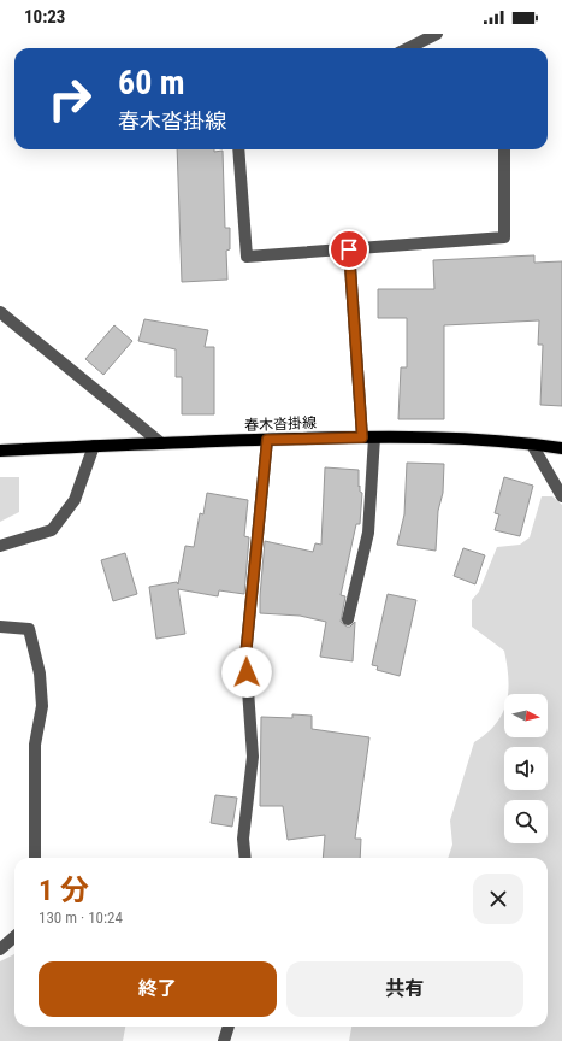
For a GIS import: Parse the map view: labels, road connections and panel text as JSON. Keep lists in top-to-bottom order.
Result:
{
  "streets": {
    "main road": ["春木沓掛線"]
  },
  "north": "right",
  "page": {
    "status": "10:23",
    "turn": ["60 m", "春木沓掛線"],
    "heading": ["1 分", "130 m · 10:24"],
    "buttons": ["終了", "共有"]
  }
}
